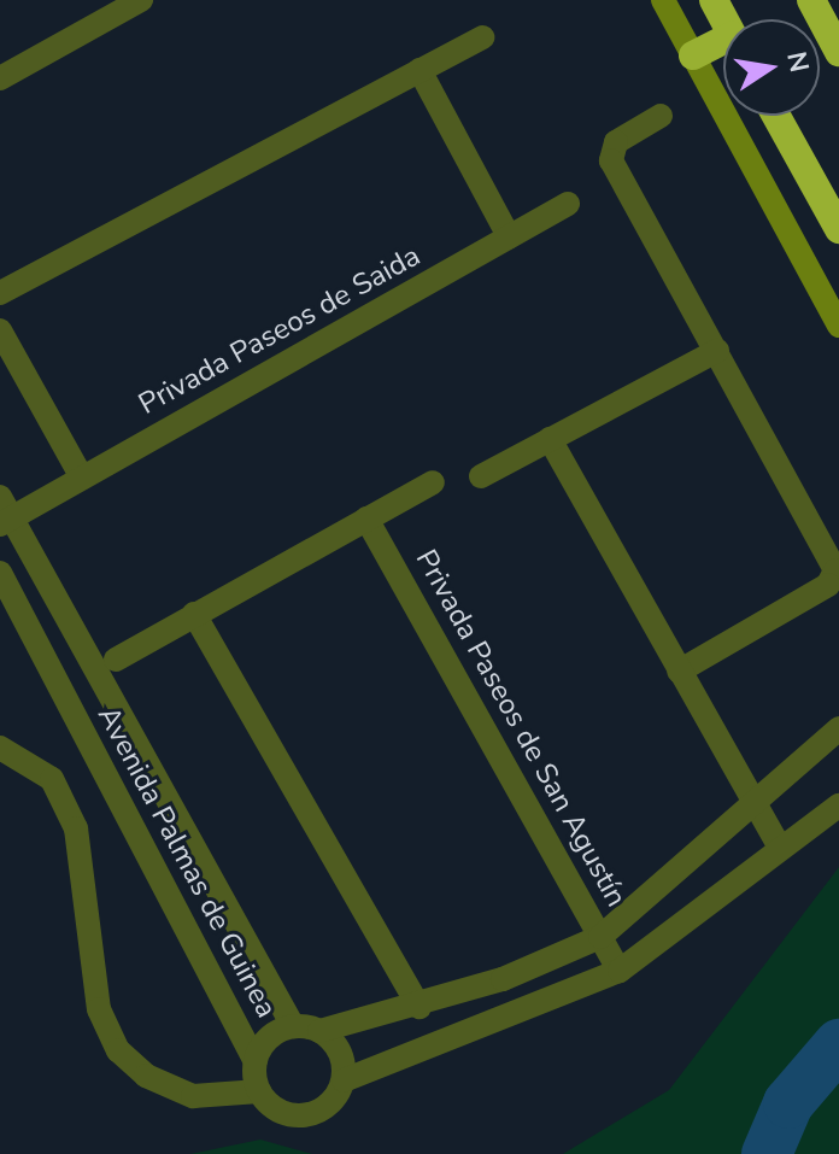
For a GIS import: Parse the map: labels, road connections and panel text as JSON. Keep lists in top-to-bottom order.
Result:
{
  "streets": {
    "street": ["Privada Paseos de Saida", "Privada Paseos de San Agustín", "Avenida Palmas de Guinea"]
  },
  "crossings": [
    ["Privada Paseos de Saida", "Avenida Palmas de Guinea"],
    ["Privada Paseos de San Agustín", "Avenida Palmas de Guinea"]
  ],
  "north": "right"
}
